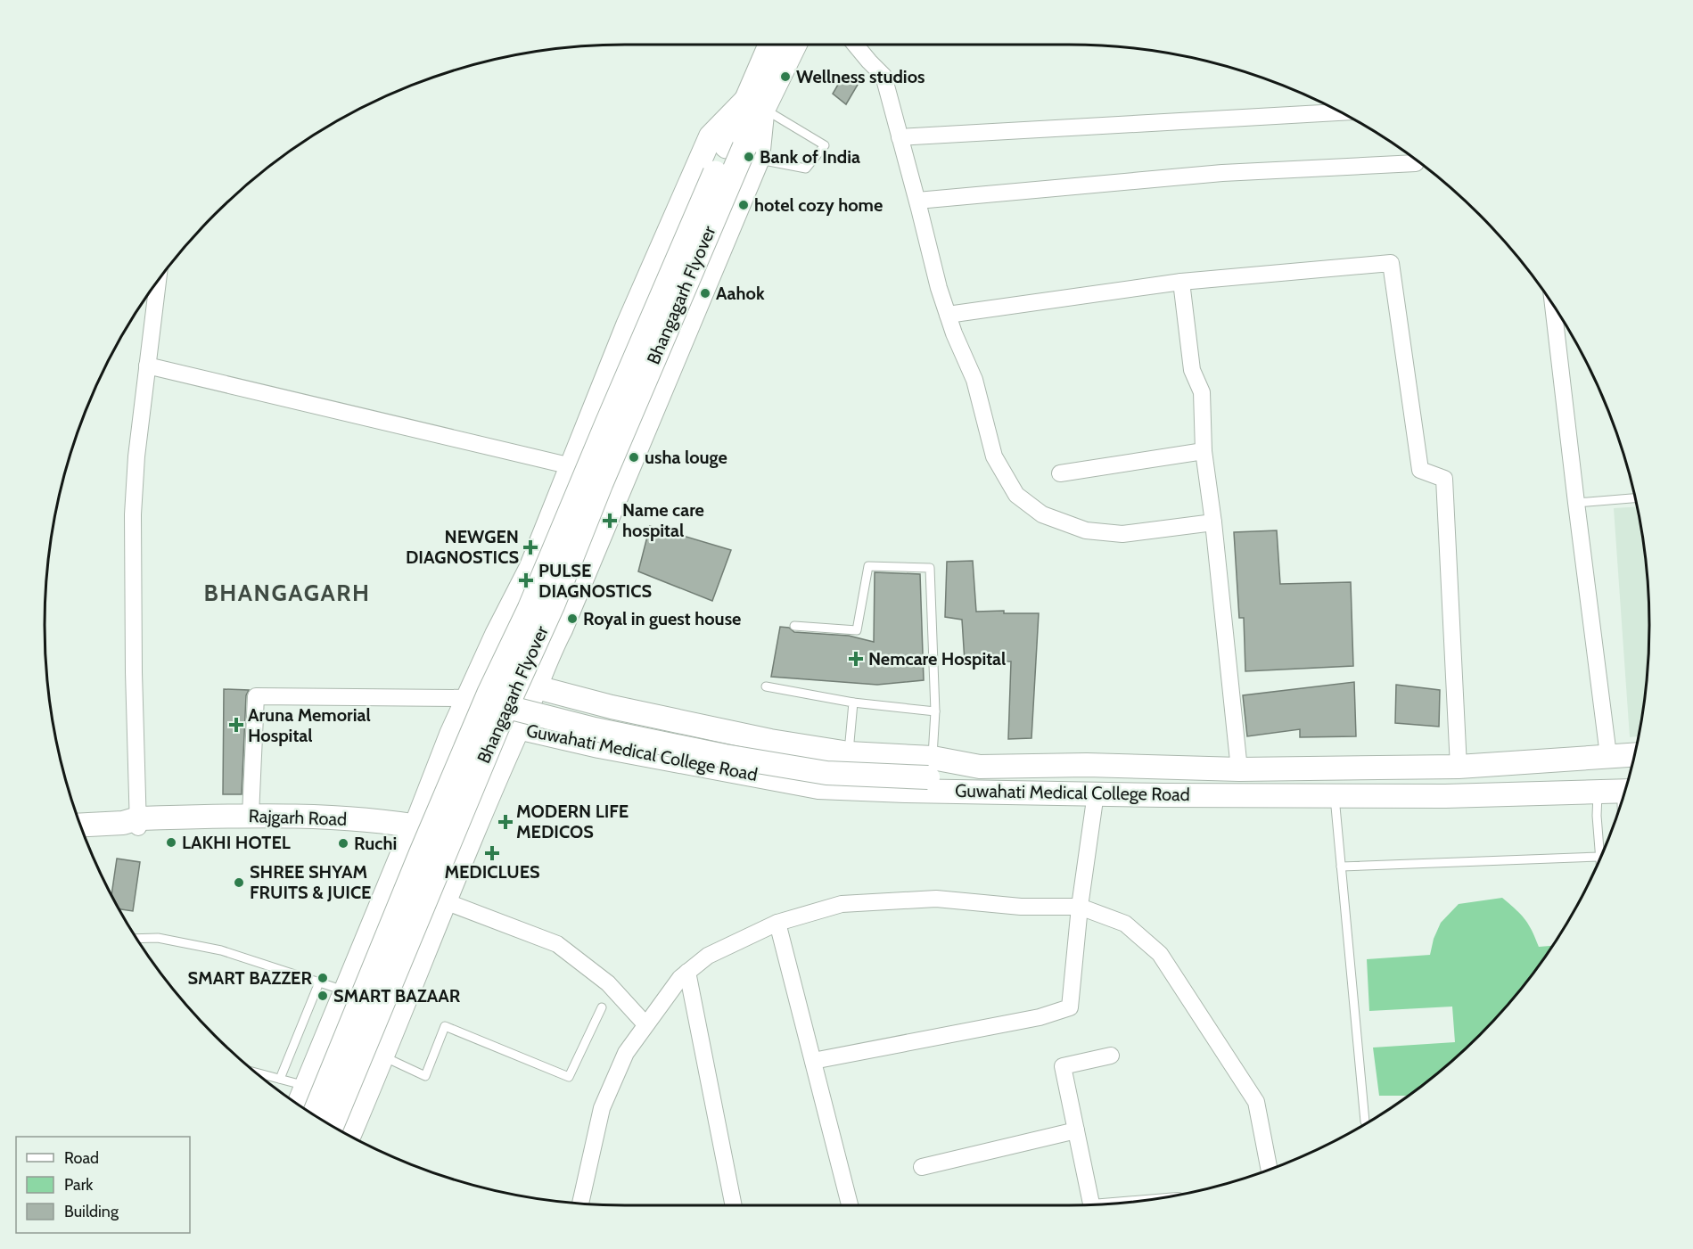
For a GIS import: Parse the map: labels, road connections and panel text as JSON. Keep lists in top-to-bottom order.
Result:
{
  "streets": {
    "main road": ["Bhangagarh Flyover", "Guwahati Medical College Road", "Rajgarh Road"]
  },
  "crossings": [
    ["Bhangagarh Flyover", "Guwahati Medical College Road"]
  ],
  "districts": ["BHANGAGARH"],
  "places": {
    "other": [
      "Wellness studios",
      "Bank of India",
      "hotel cozy home",
      "Aahok",
      "usha louge",
      "Royal in guest house",
      "LAKHI HOTEL",
      "Ruchi",
      "SHREE SHYAM FRUITS & JUICE",
      "SMART BAZZER",
      "SMART BAZAAR"
    ],
    "health": [
      "Name care hospital",
      "NEWGEN DIAGNOSTICS",
      "PULSE DIAGNOSTICS",
      "Nemcare Hospital",
      "Aruna Memorial Hospital",
      "MODERN LIFE MEDICOS",
      "MEDICLUES"
    ]
  },
  "legend": ["Road", "Park", "Building"]
}
